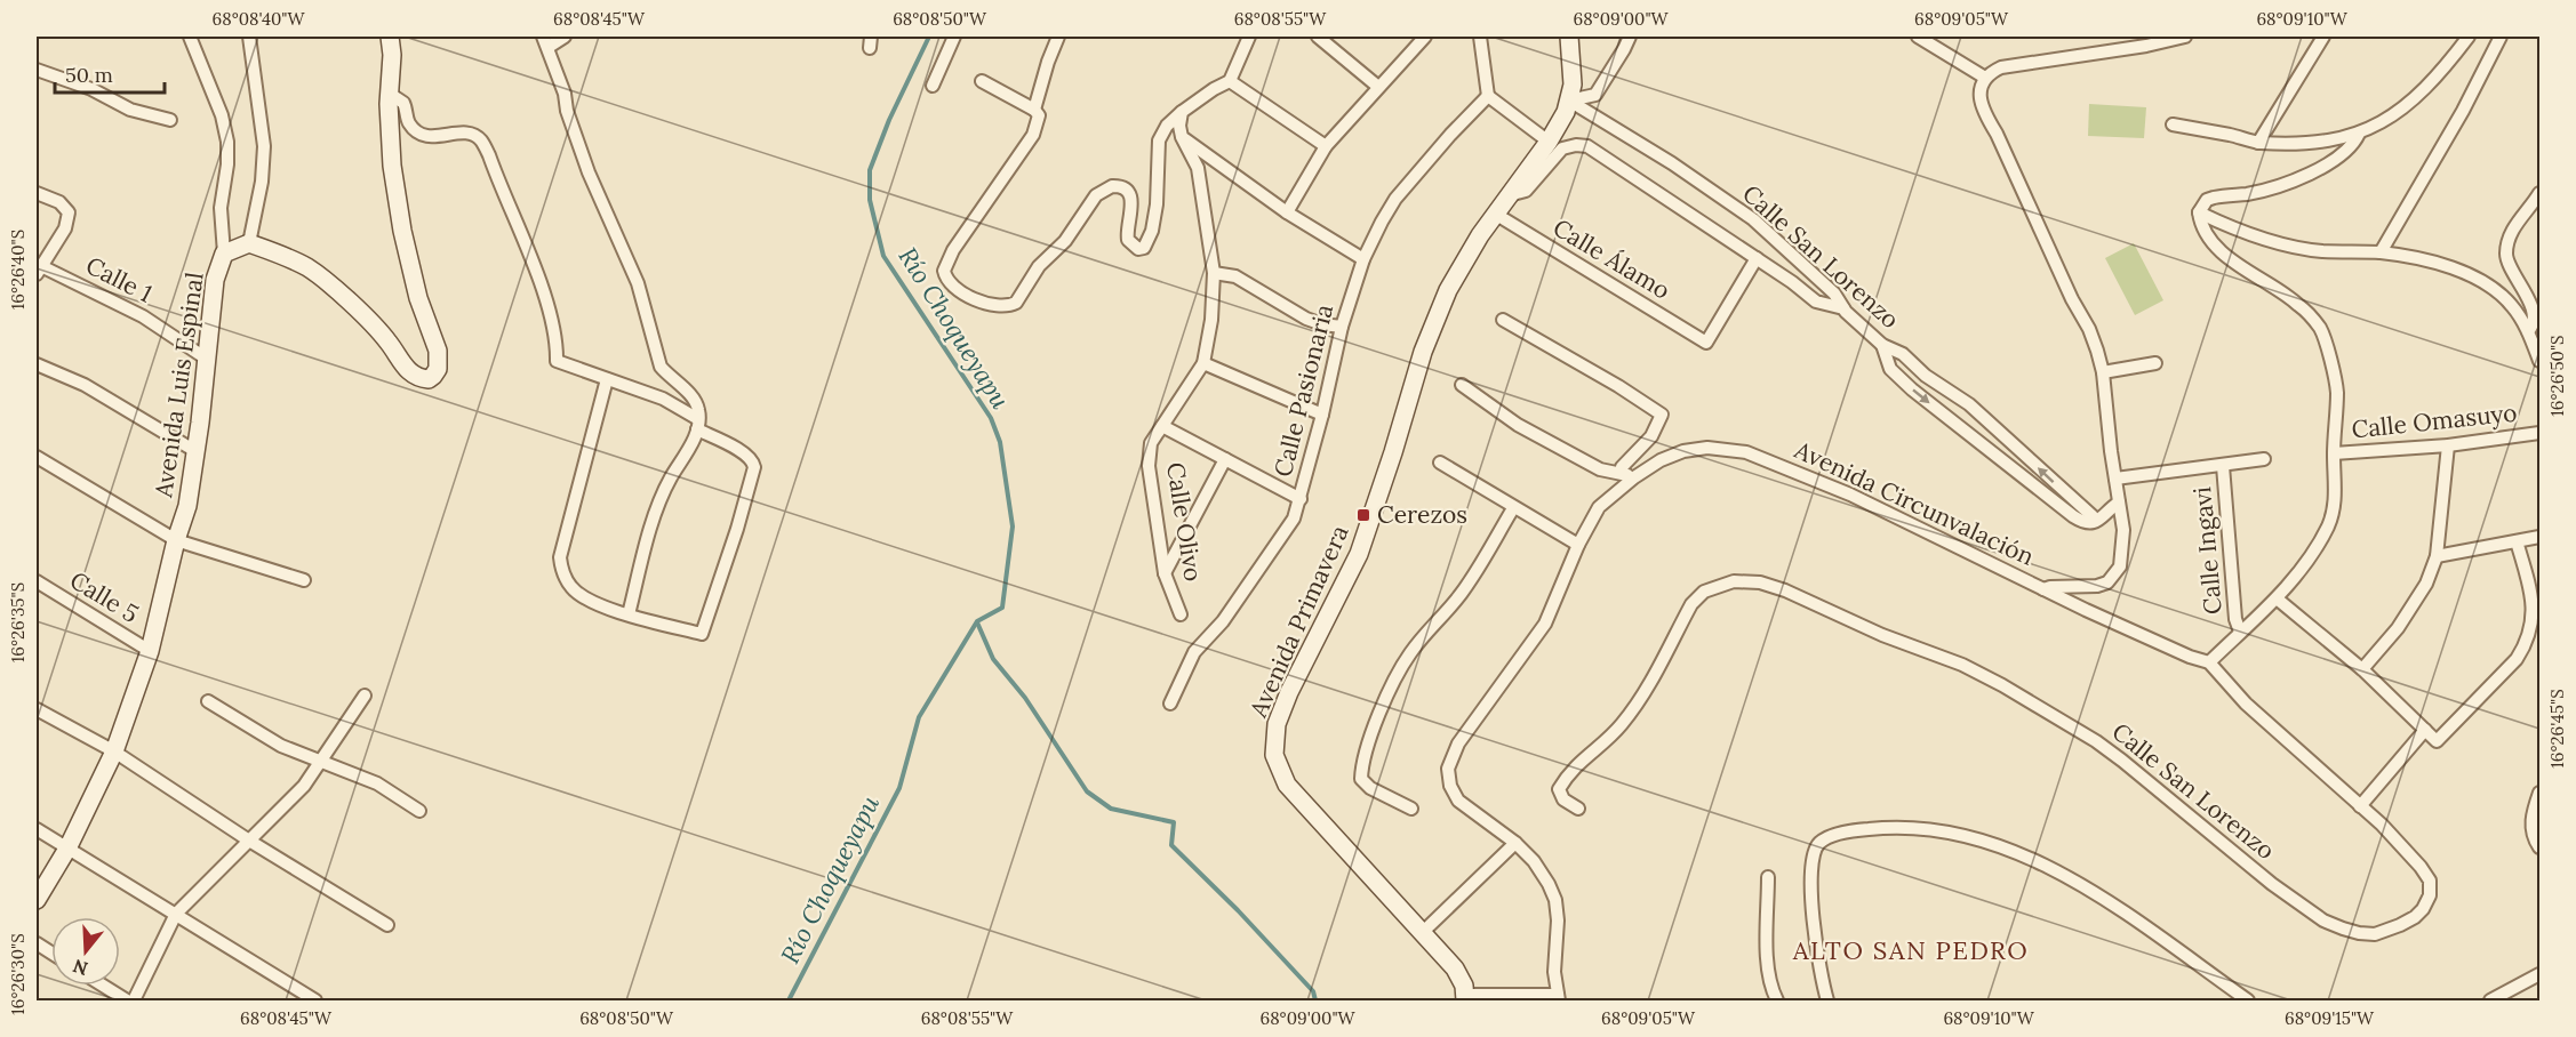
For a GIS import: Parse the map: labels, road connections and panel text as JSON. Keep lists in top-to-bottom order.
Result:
{
  "streets": {
    "street": [
      "Calle San Lorenzo",
      "Calle Álamo",
      "Calle 1",
      "Avenida Luis Espinal",
      "Calle Pasionaria",
      "Calle Omasuyo",
      "Avenida Circunvalación",
      "Calle Olivo",
      "Calle Ingavi",
      "Calle 5",
      "Avenida Primavera"
    ]
  },
  "crossings": [
    ["Calle San Lorenzo", "Avenida Circunvalación"],
    ["Calle San Lorenzo", "Avenida Primavera"],
    ["Calle Álamo", "Avenida Primavera"],
    ["Calle 1", "Avenida Luis Espinal"],
    ["Avenida Luis Espinal", "Calle 5"]
  ],
  "districts": ["ALTO SAN PEDRO"],
  "water": ["Río Choqueyapu"],
  "places": {
    "transit": ["Cerezos"]
  },
  "scale_bar": "50 m",
  "north": "bottom",
  "coordinates": [
    "68°08'40\"W",
    "68°08'45\"W",
    "68°08'50\"W",
    "68°08'55\"W",
    "68°09'00\"W",
    "68°09'05\"W",
    "68°09'10\"W",
    "16°26'40\"S",
    "16°26'50\"S",
    "16°26'35\"S",
    "16°26'45\"S",
    "16°26'30\"S",
    "68°09'15\"W"
  ]
}
